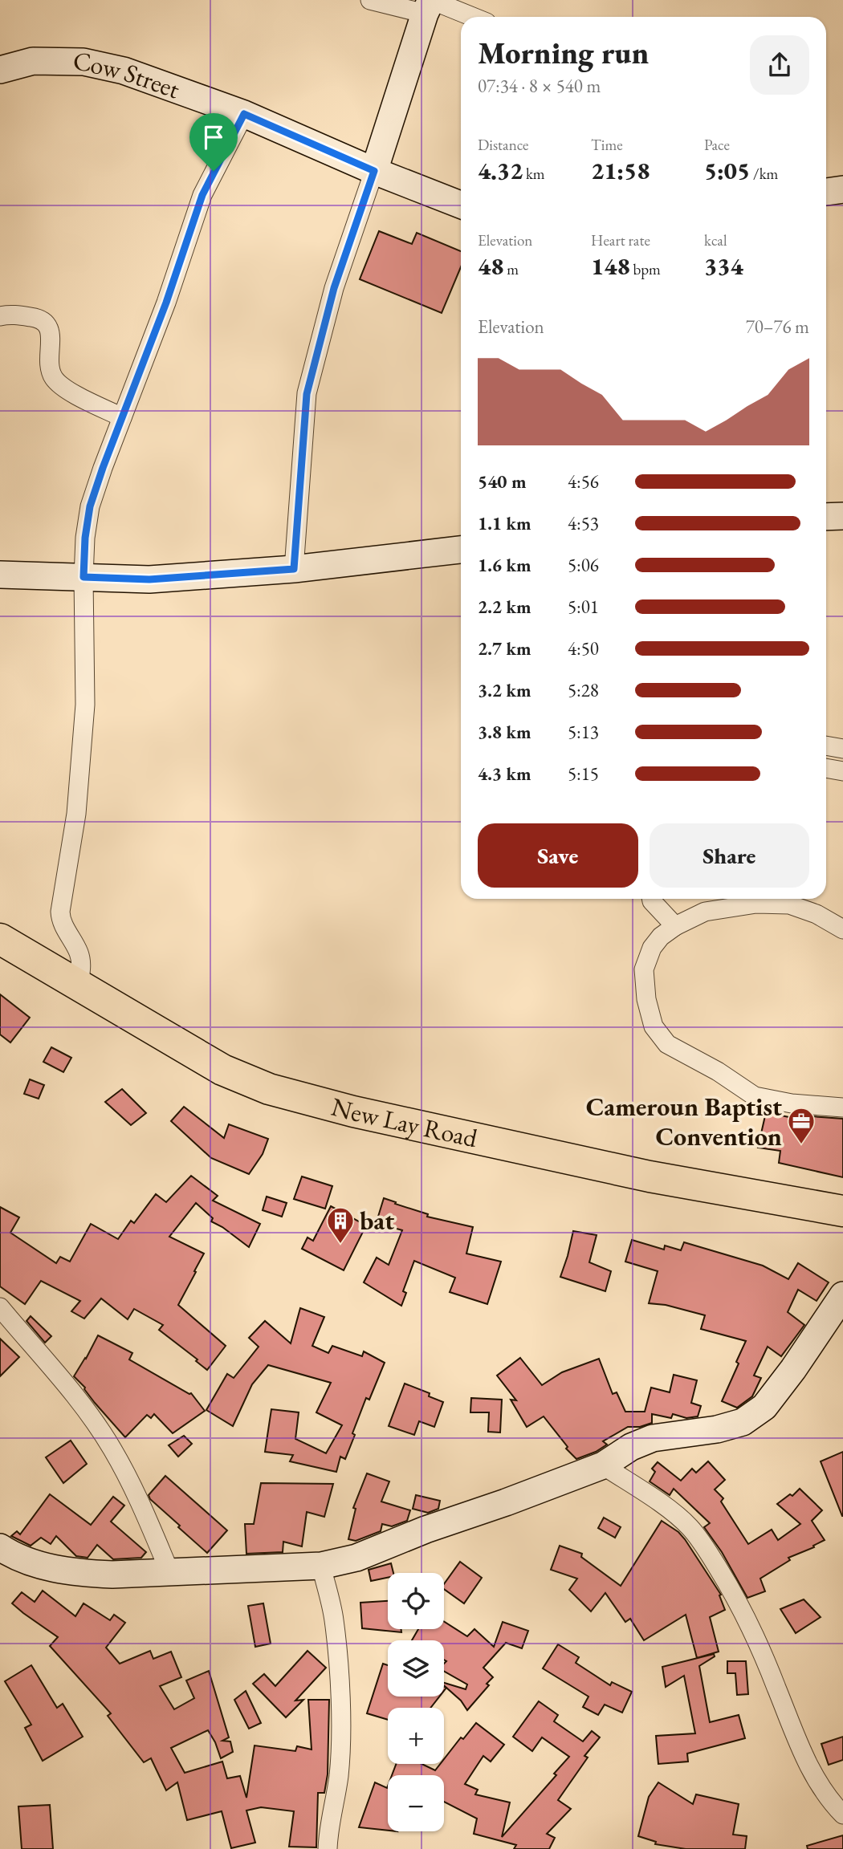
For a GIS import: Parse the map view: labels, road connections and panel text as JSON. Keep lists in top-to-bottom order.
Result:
{
  "streets": {
    "highway": ["New Lay Road"],
    "street": ["Cow Street"]
  },
  "places": {
    "office": ["Cameroun Baptist Convention"],
    "building": ["bat"]
  },
  "page": {
    "heading": ["Morning run", "07:34 · 8 × 540 m"],
    "stats": [
      ["Distance", "4.32 km"],
      ["Time", "21:58"],
      ["Pace", "5:05 /km"],
      ["Elevation", "48 m"],
      ["Heart rate", "148 bpm"],
      ["kcal", "334"]
    ],
    "chart": ["Elevation", "70–76 m"],
    "list": [
      {
        "name": "540 m",
        "note": "4:56"
      },
      {
        "name": "1.1 km",
        "note": "4:53"
      },
      {
        "name": "1.6 km",
        "note": "5:06"
      },
      {
        "name": "2.2 km",
        "note": "5:01"
      },
      {
        "name": "2.7 km",
        "note": "4:50"
      },
      {
        "name": "3.2 km",
        "note": "5:28"
      },
      {
        "name": "3.8 km",
        "note": "5:13"
      },
      {
        "name": "4.3 km",
        "note": "5:15"
      }
    ],
    "buttons": ["Save", "Share"],
    "map_buttons": ["+", "−"]
  }
}
